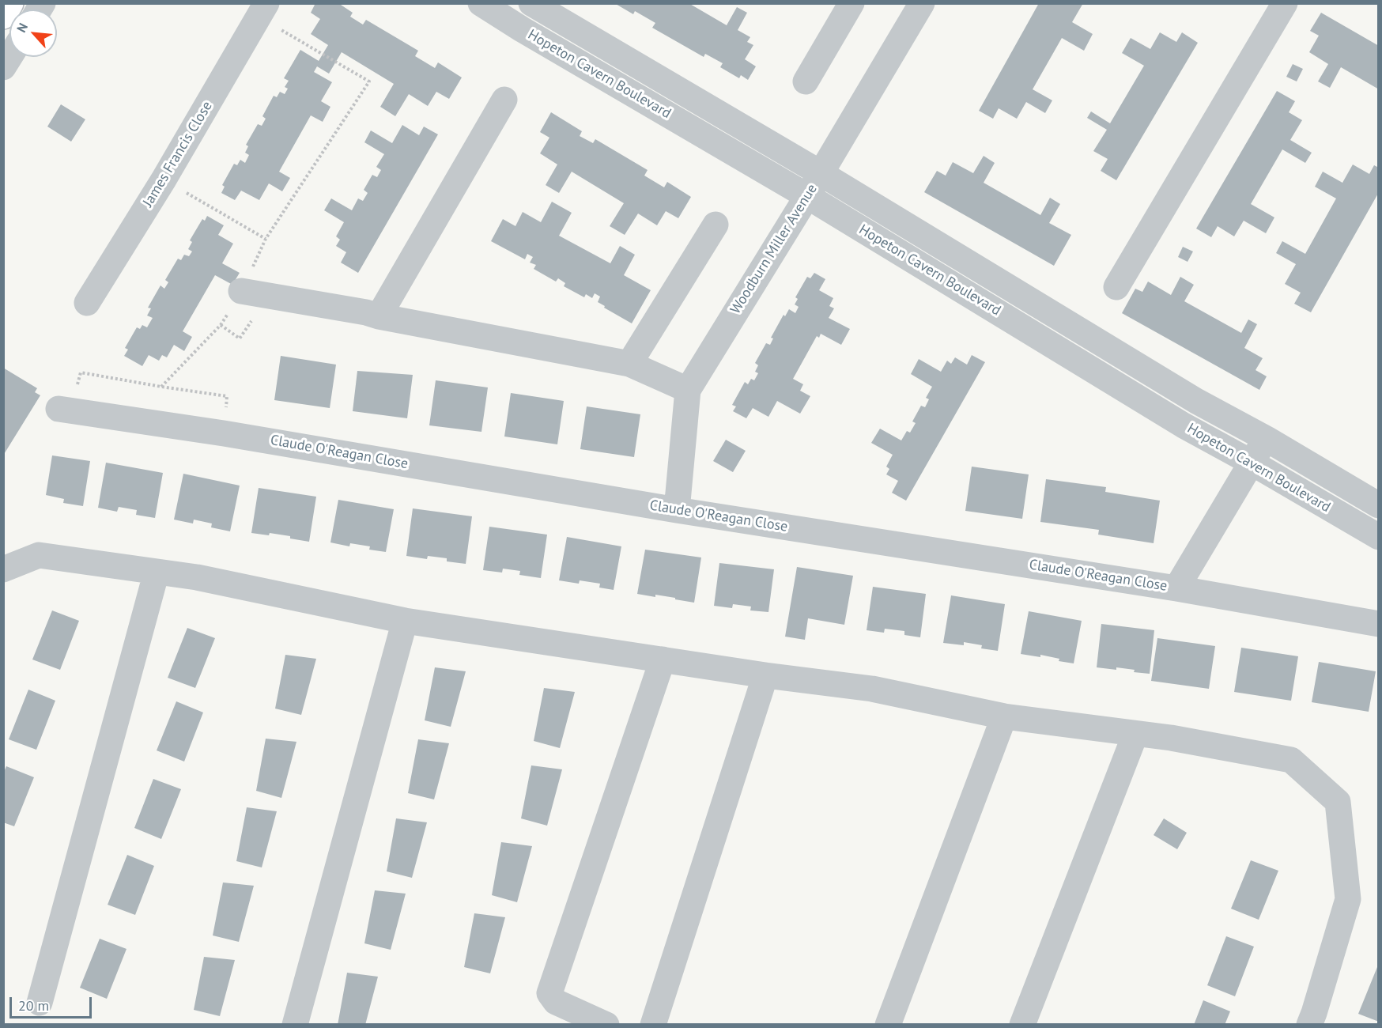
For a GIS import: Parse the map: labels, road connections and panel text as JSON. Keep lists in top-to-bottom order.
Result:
{
  "streets": {
    "street": [
      "Hopeton Cavern Boulevard",
      "James Francis Close",
      "Woodburn Miller Avenue",
      "Claude O'Reagan Close"
    ]
  },
  "crossings": [
    ["Hopeton Cavern Boulevard", "Woodburn Miller Avenue"],
    ["Woodburn Miller Avenue", "Claude O'Reagan Close"]
  ],
  "scale_bar": "20 m",
  "north": "top left"
}
